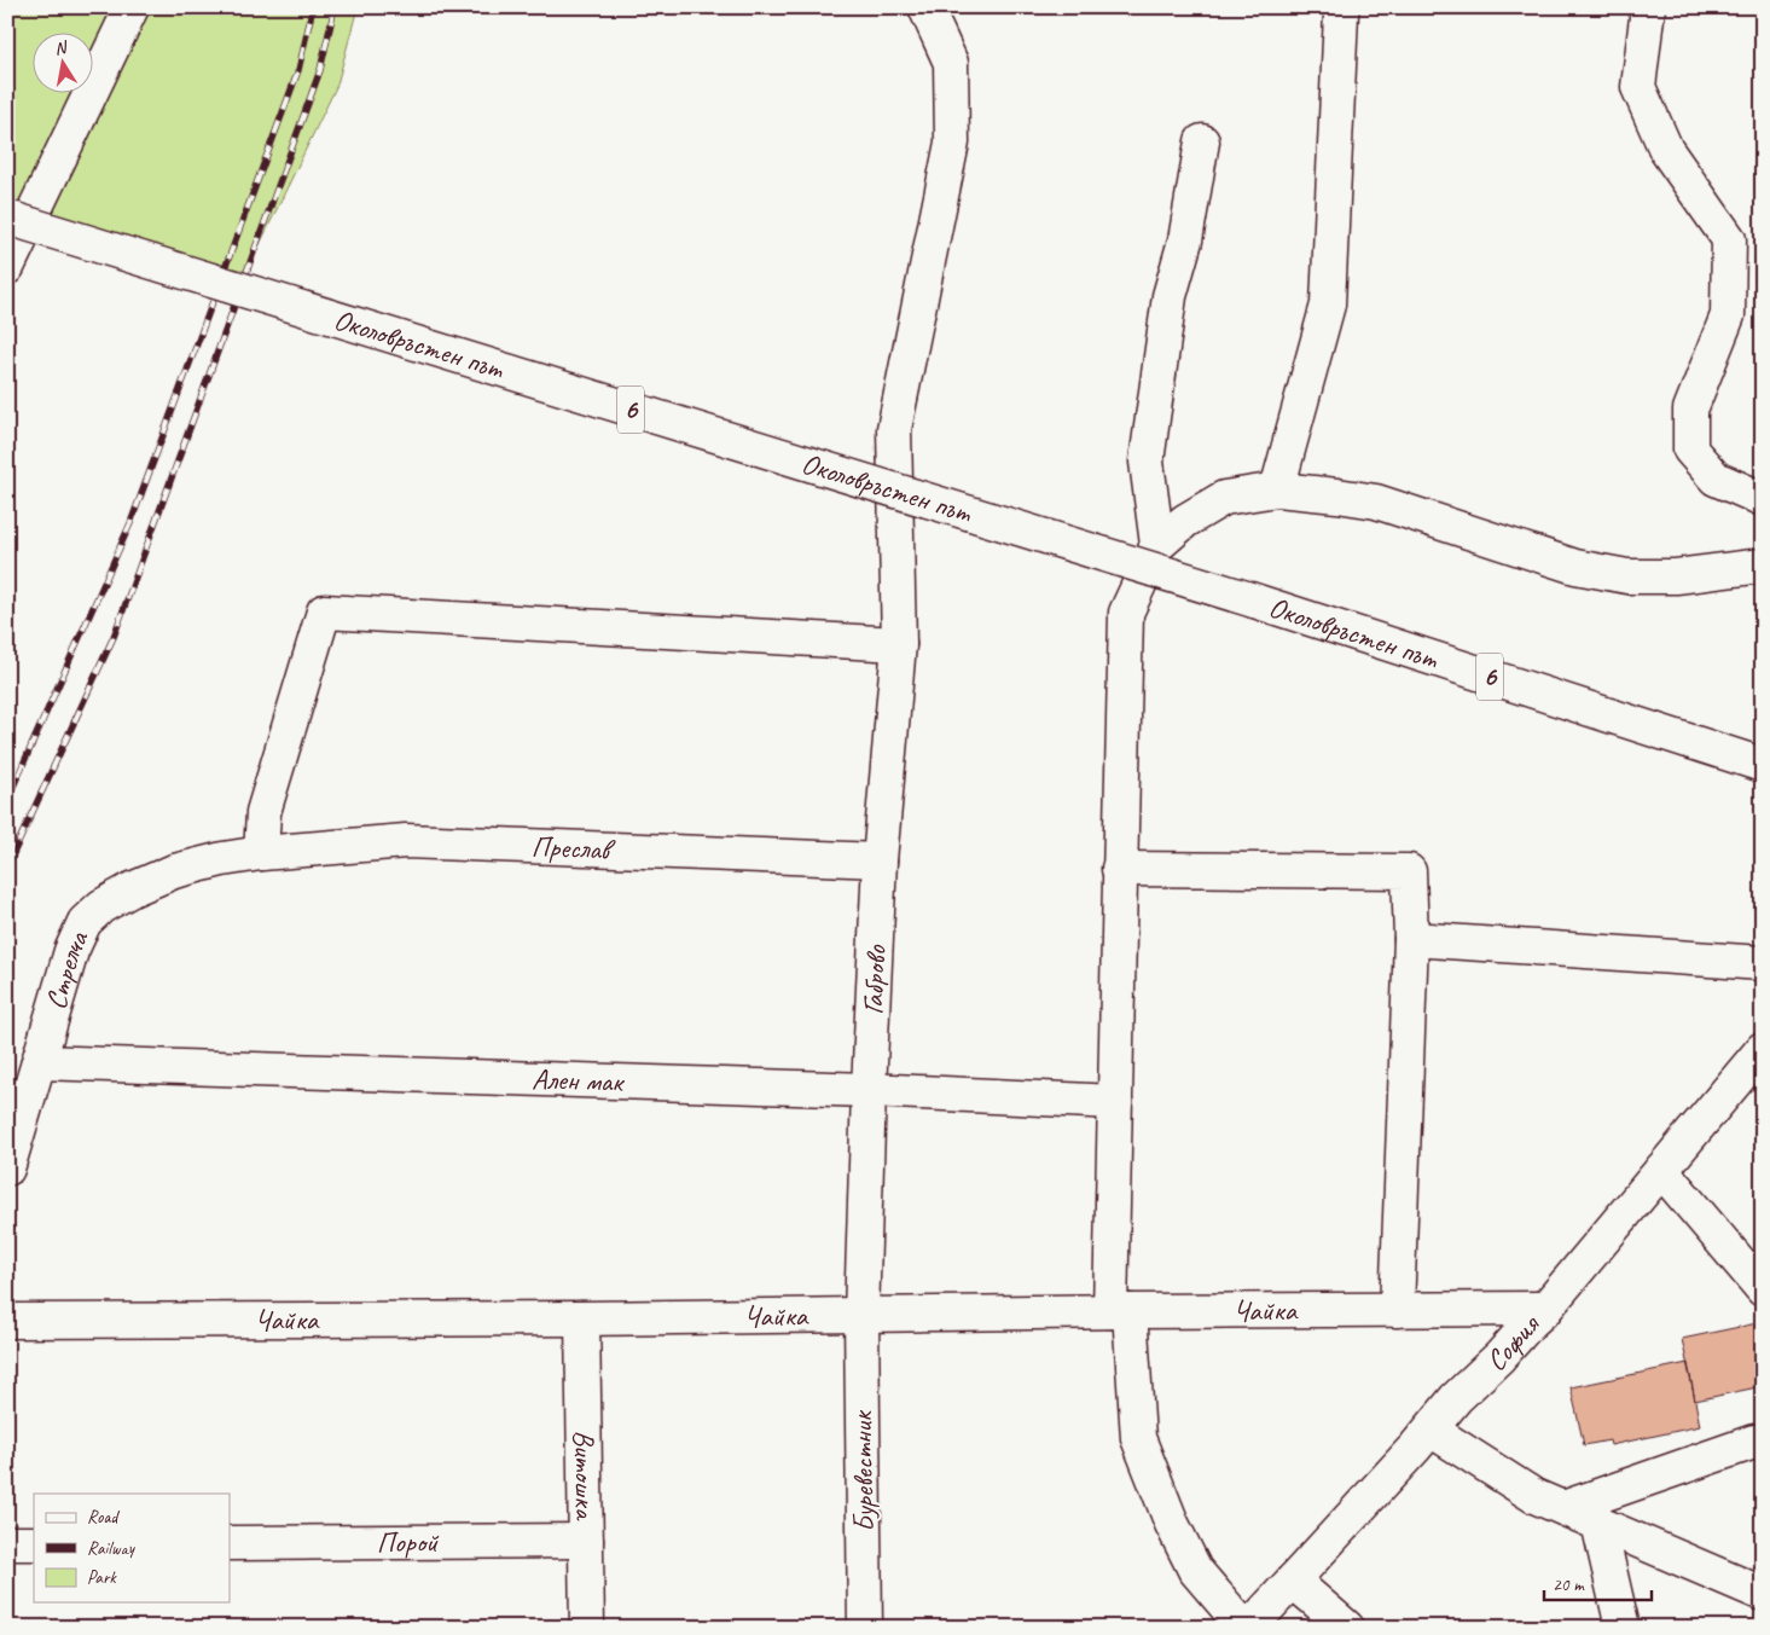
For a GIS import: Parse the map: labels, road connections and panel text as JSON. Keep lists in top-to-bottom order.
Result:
{
  "streets": {
    "street": [
      "Околовръстен път",
      "6",
      "Преслав",
      "Стрелча",
      "Габрово",
      "Ален мак",
      "Чайка",
      "София",
      "Буревестник",
      "Витошка",
      "Порой"
    ]
  },
  "crossings": [
    ["Преслав", "Стрелча"],
    ["Преслав", "Габрово"],
    ["Стрелча", "Ален мак"],
    ["Габрово", "Ален мак"],
    ["Габрово", "Чайка"],
    ["Габрово", "Буревестник"],
    ["Чайка", "София"],
    ["Чайка", "Буревестник"],
    ["Чайка", "Витошка"],
    ["Витошка", "Порой"]
  ],
  "legend": ["Road", "Railway", "Park"],
  "scale_bar": "20 m",
  "north": "top"
}
